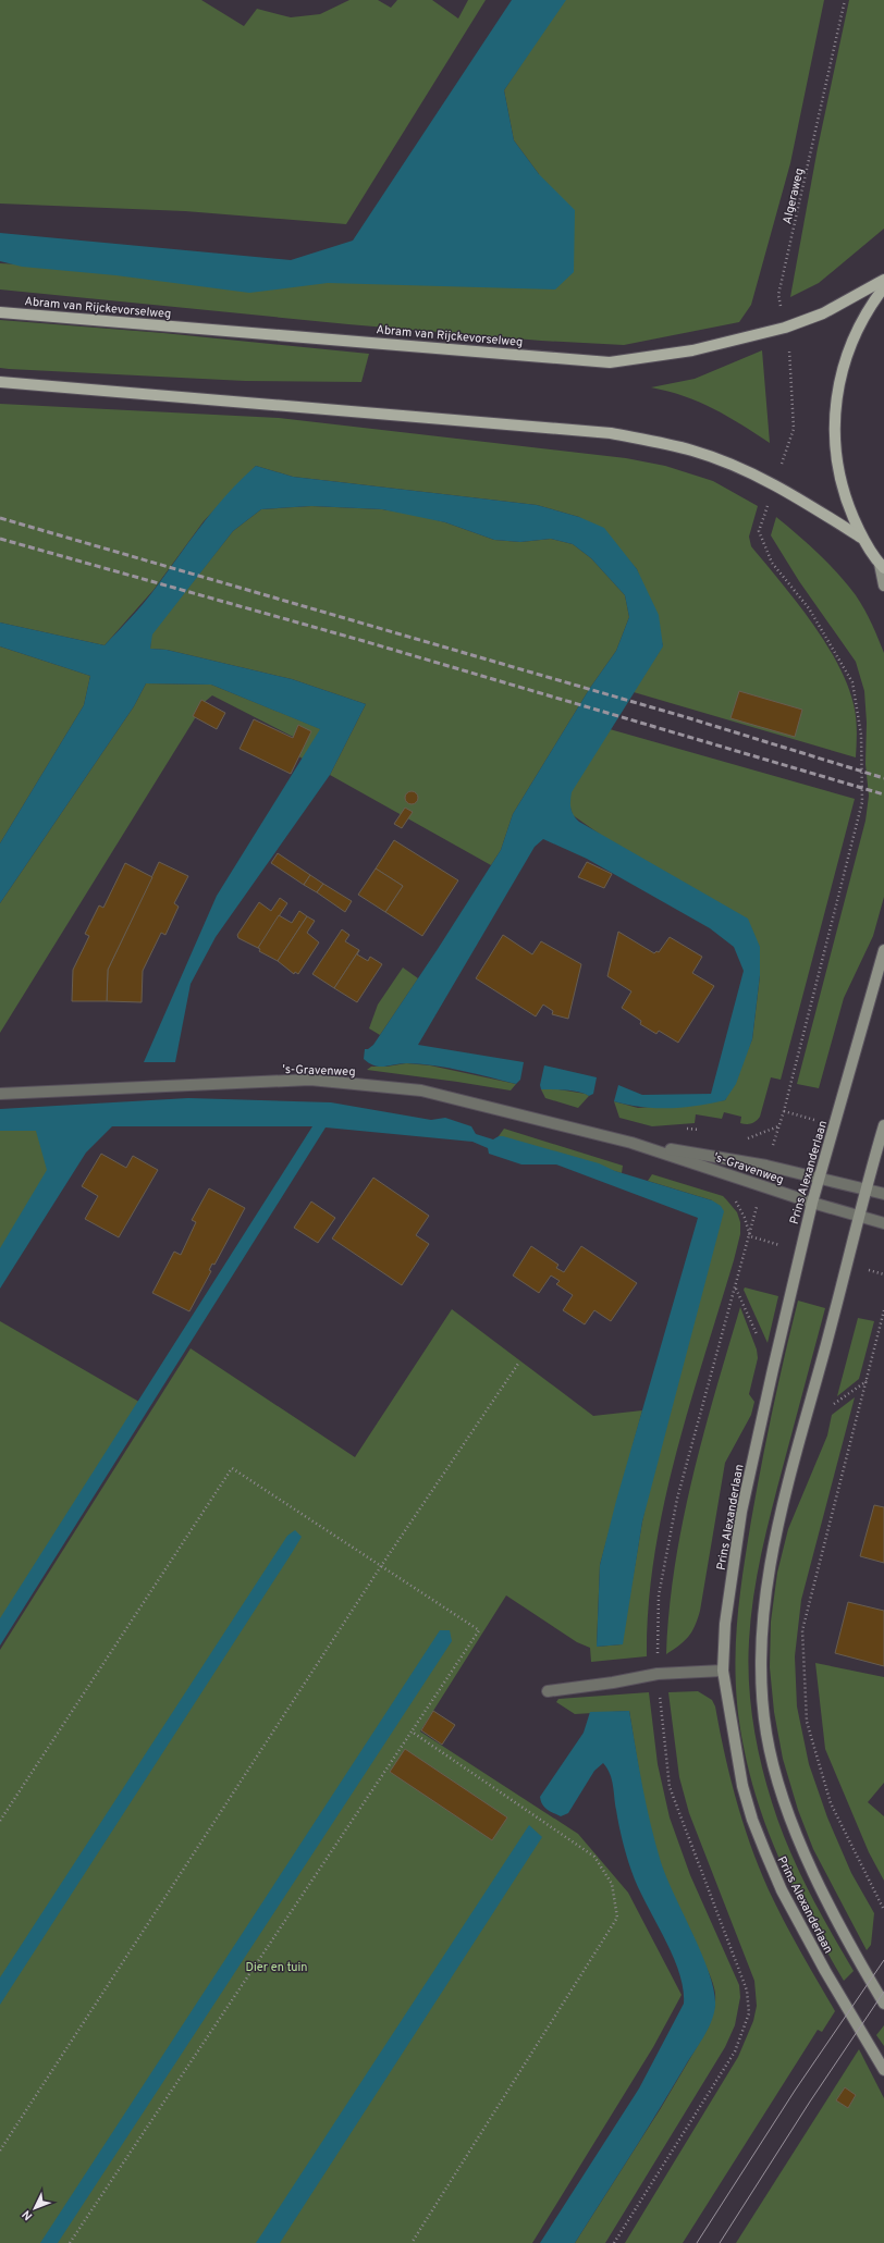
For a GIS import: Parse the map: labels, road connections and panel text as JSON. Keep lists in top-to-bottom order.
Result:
{
  "streets": {
    "main road": ["Abram van Rijckevorselweg", "Prins Alexanderlaan"],
    "street": ["'s-Gravenweg"],
    "path": ["Algeraweg"]
  },
  "crossings": [
    ["Algeraweg", "Abram van Rijckevorselweg"],
    ["'s-Gravenweg", "Prins Alexanderlaan"]
  ],
  "parks": ["Dier en tuin"],
  "north": "bottom left"
}
